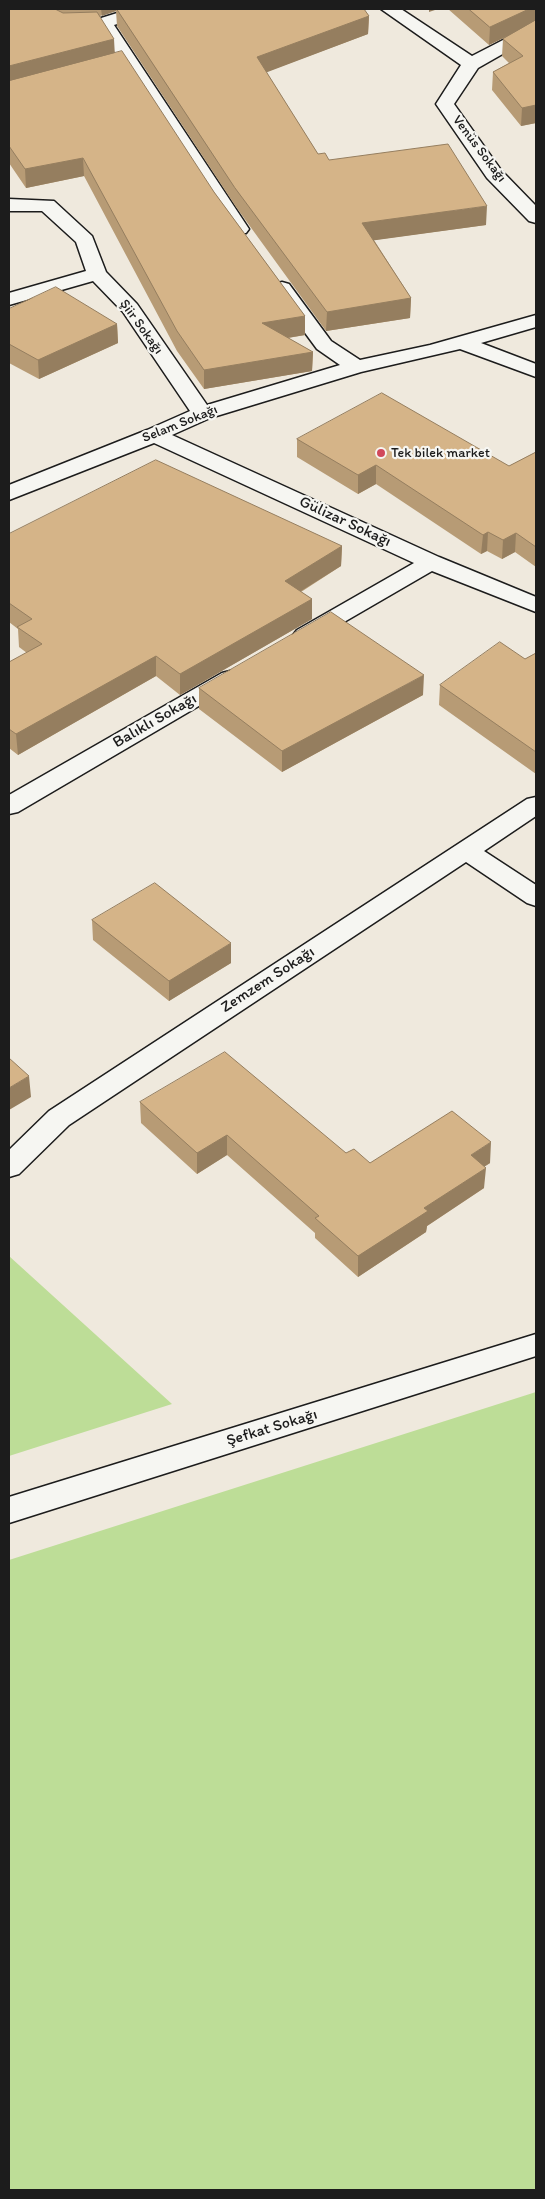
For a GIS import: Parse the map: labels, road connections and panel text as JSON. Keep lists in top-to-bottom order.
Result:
{
  "streets": {
    "street": [
      "Venüs Sokağı",
      "Şiir Sokağı",
      "Selam Sokağı",
      "Gülizar Sokağı",
      "Balıklı Sokağı",
      "Zemzem Sokağı",
      "Şefkat Sokağı"
    ]
  },
  "crossings": [
    ["Şiir Sokağı", "Selam Sokağı"],
    ["Selam Sokağı", "Gülizar Sokağı"]
  ],
  "places": ["Tek bilek market"]
}
